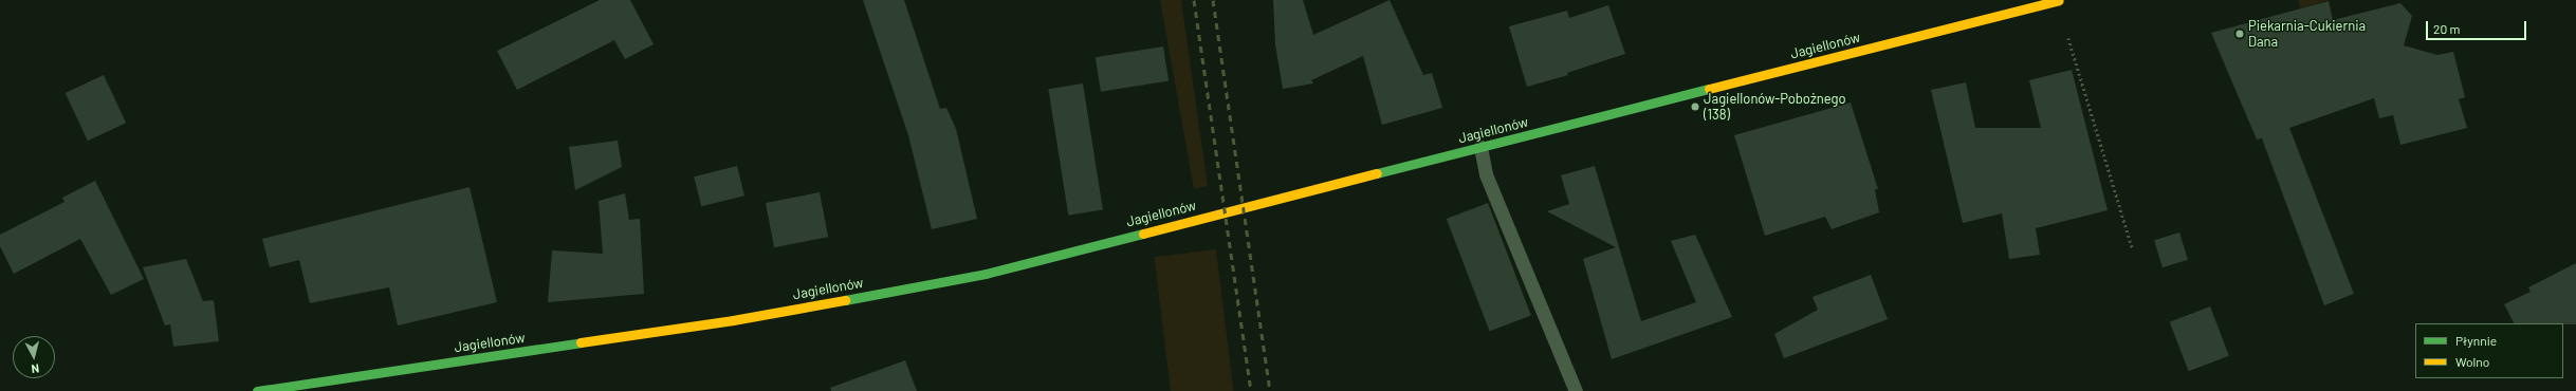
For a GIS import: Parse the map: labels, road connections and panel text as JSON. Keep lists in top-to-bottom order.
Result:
{
  "streets": {
    "street": ["Jagiellonów"]
  },
  "places": ["Piekarnia-Cukiernia Dana", "Jagiellonów-Pobożnego (138)"],
  "legend": ["Płynnie", "Wolno"],
  "scale_bar": "20 m",
  "north": "bottom"
}
